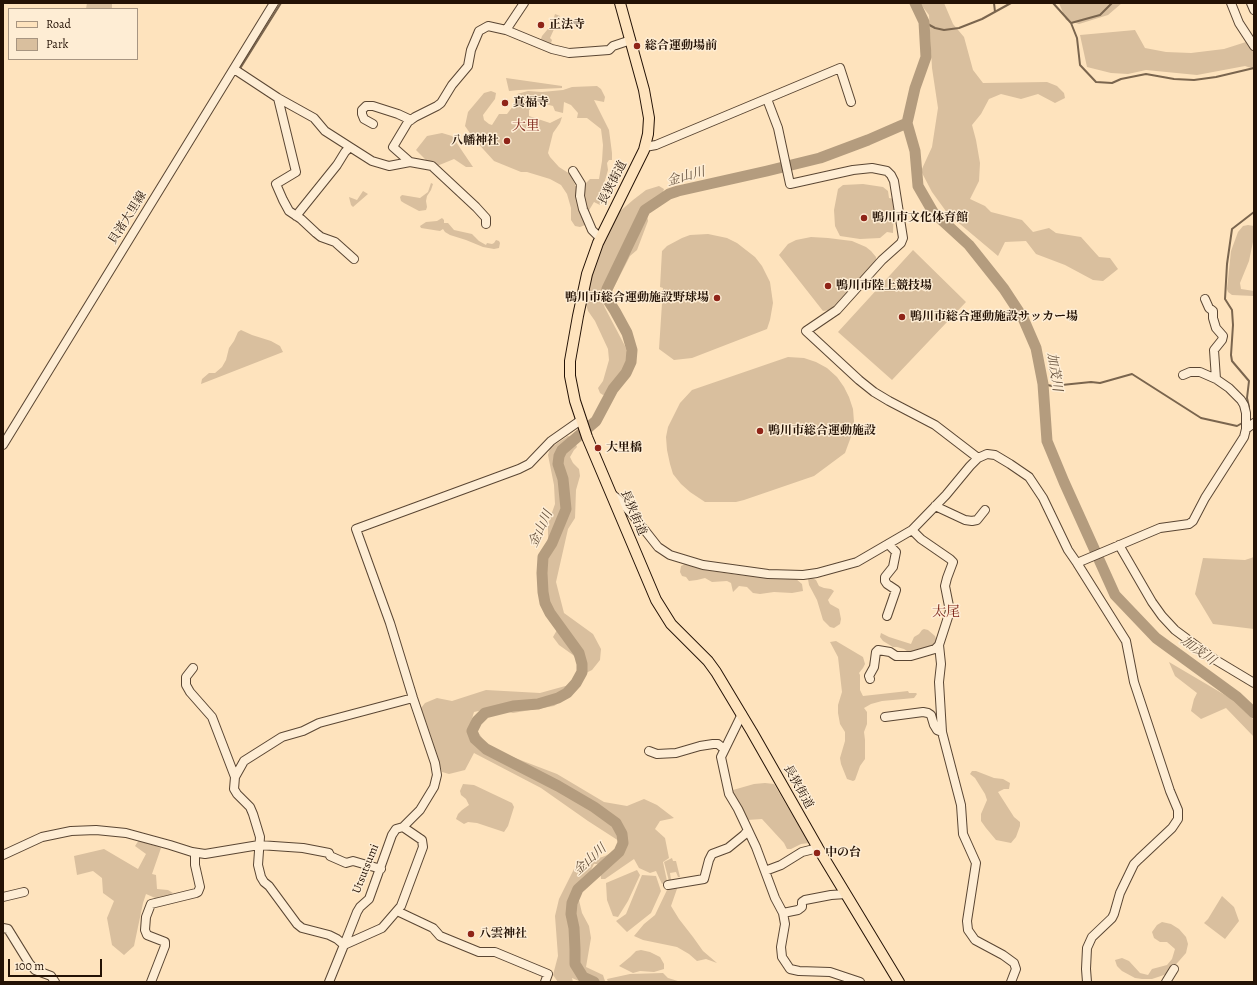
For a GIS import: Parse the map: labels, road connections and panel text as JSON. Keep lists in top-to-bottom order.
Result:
{
  "streets": {
    "main road": ["長狭街道"],
    "street": ["貝渚大里線", "Utsutsumi"]
  },
  "crossings": [
    ["長狭街道", "Utsutsumi"]
  ],
  "districts": ["大里", "太尾"],
  "water": ["金山川", "加茂川"],
  "places": [
    "正法寺",
    "総合運動場前",
    "真福寺",
    "八幡神社",
    "鴨川市文化体育館",
    "鴨川市陸上競技場",
    "鴨川市総合運動施設野球場",
    "鴨川市総合運動施設サッカー場",
    "鴨川市総合運動施設",
    "大里橋",
    "中の台",
    "八雲神社"
  ],
  "legend": ["Road", "Park"],
  "scale_bar": "100 m"
}
